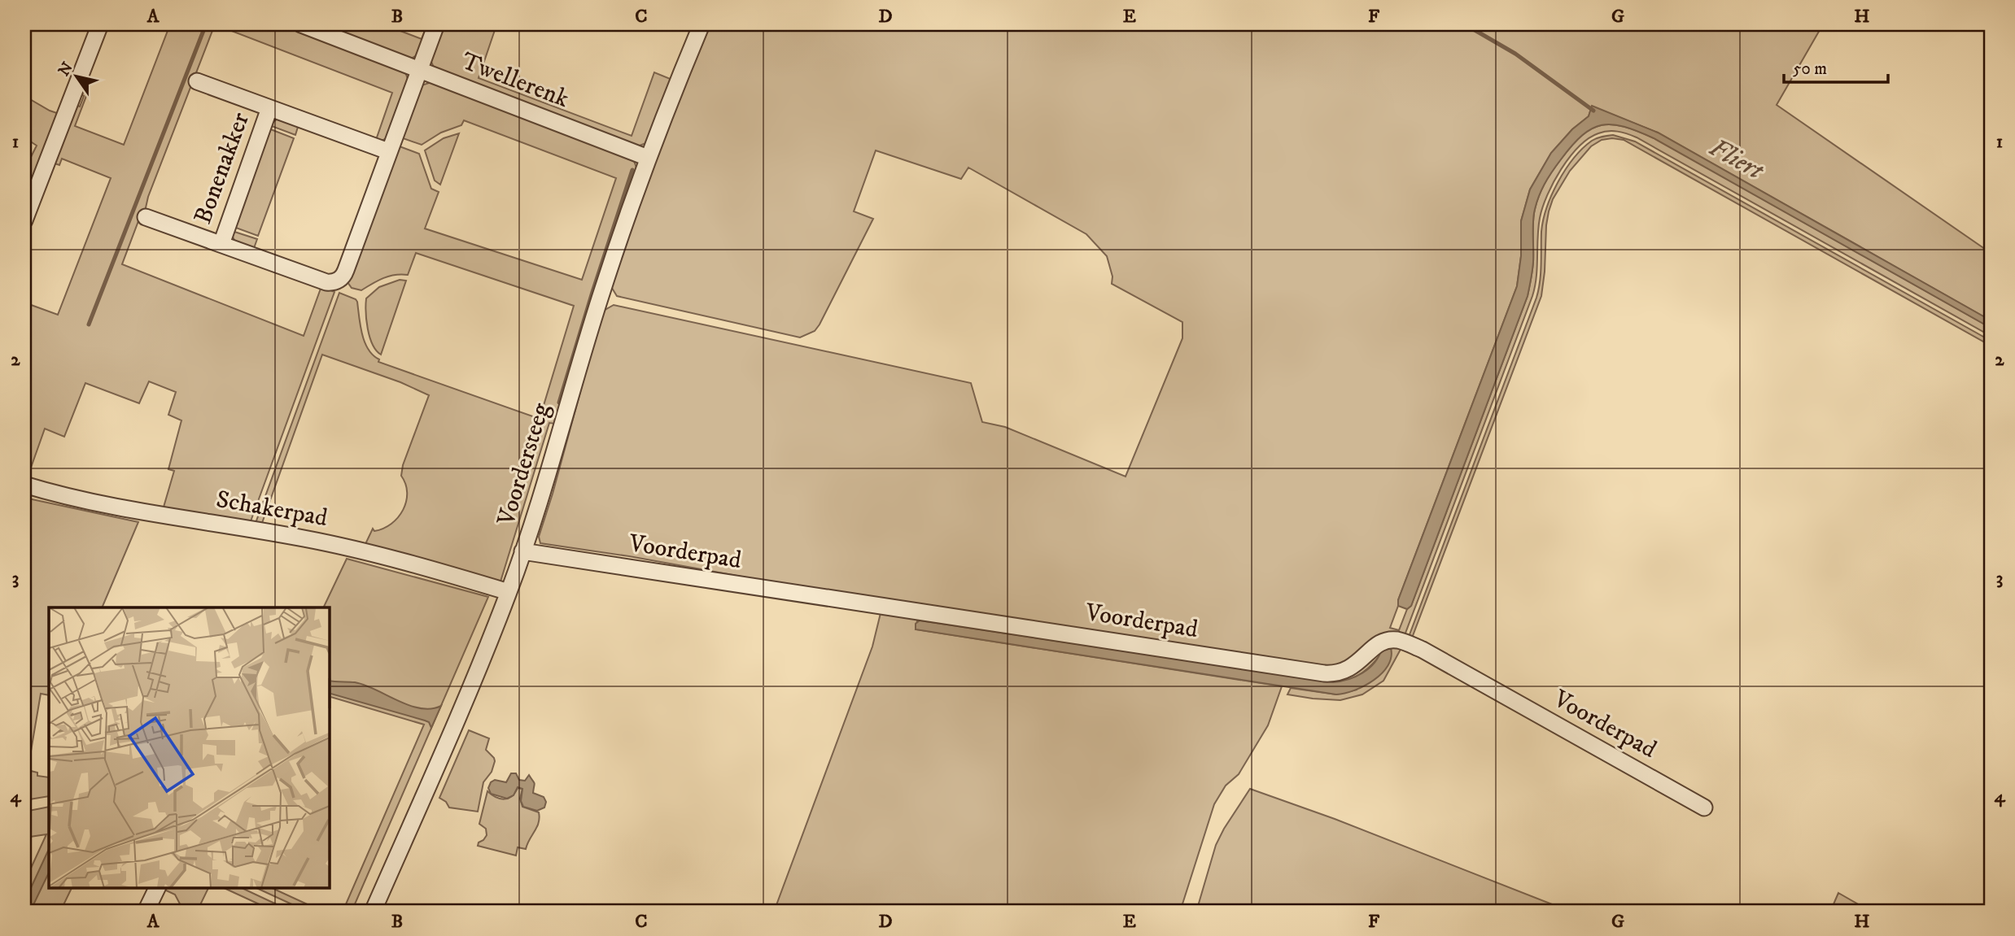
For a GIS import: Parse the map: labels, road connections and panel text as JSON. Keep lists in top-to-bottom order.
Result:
{
  "streets": {
    "street": [
      "Twellerenk",
      "Bonenakker",
      "Voordersteeg",
      "Schakerpad",
      "Voorderpad"
    ]
  },
  "crossings": [
    ["Twellerenk", "Bonenakker"],
    ["Twellerenk", "Voordersteeg"],
    ["Voordersteeg", "Schakerpad"],
    ["Voordersteeg", "Voorderpad"]
  ],
  "water": ["Fliert"],
  "scale_bar": "50 m",
  "north": "top left",
  "grid": {
    "columns": [
      "A",
      "B",
      "C",
      "D",
      "E",
      "F",
      "G",
      "H"
    ],
    "rows": [
      "1",
      "2",
      "3",
      "4"
    ]
  }
}
